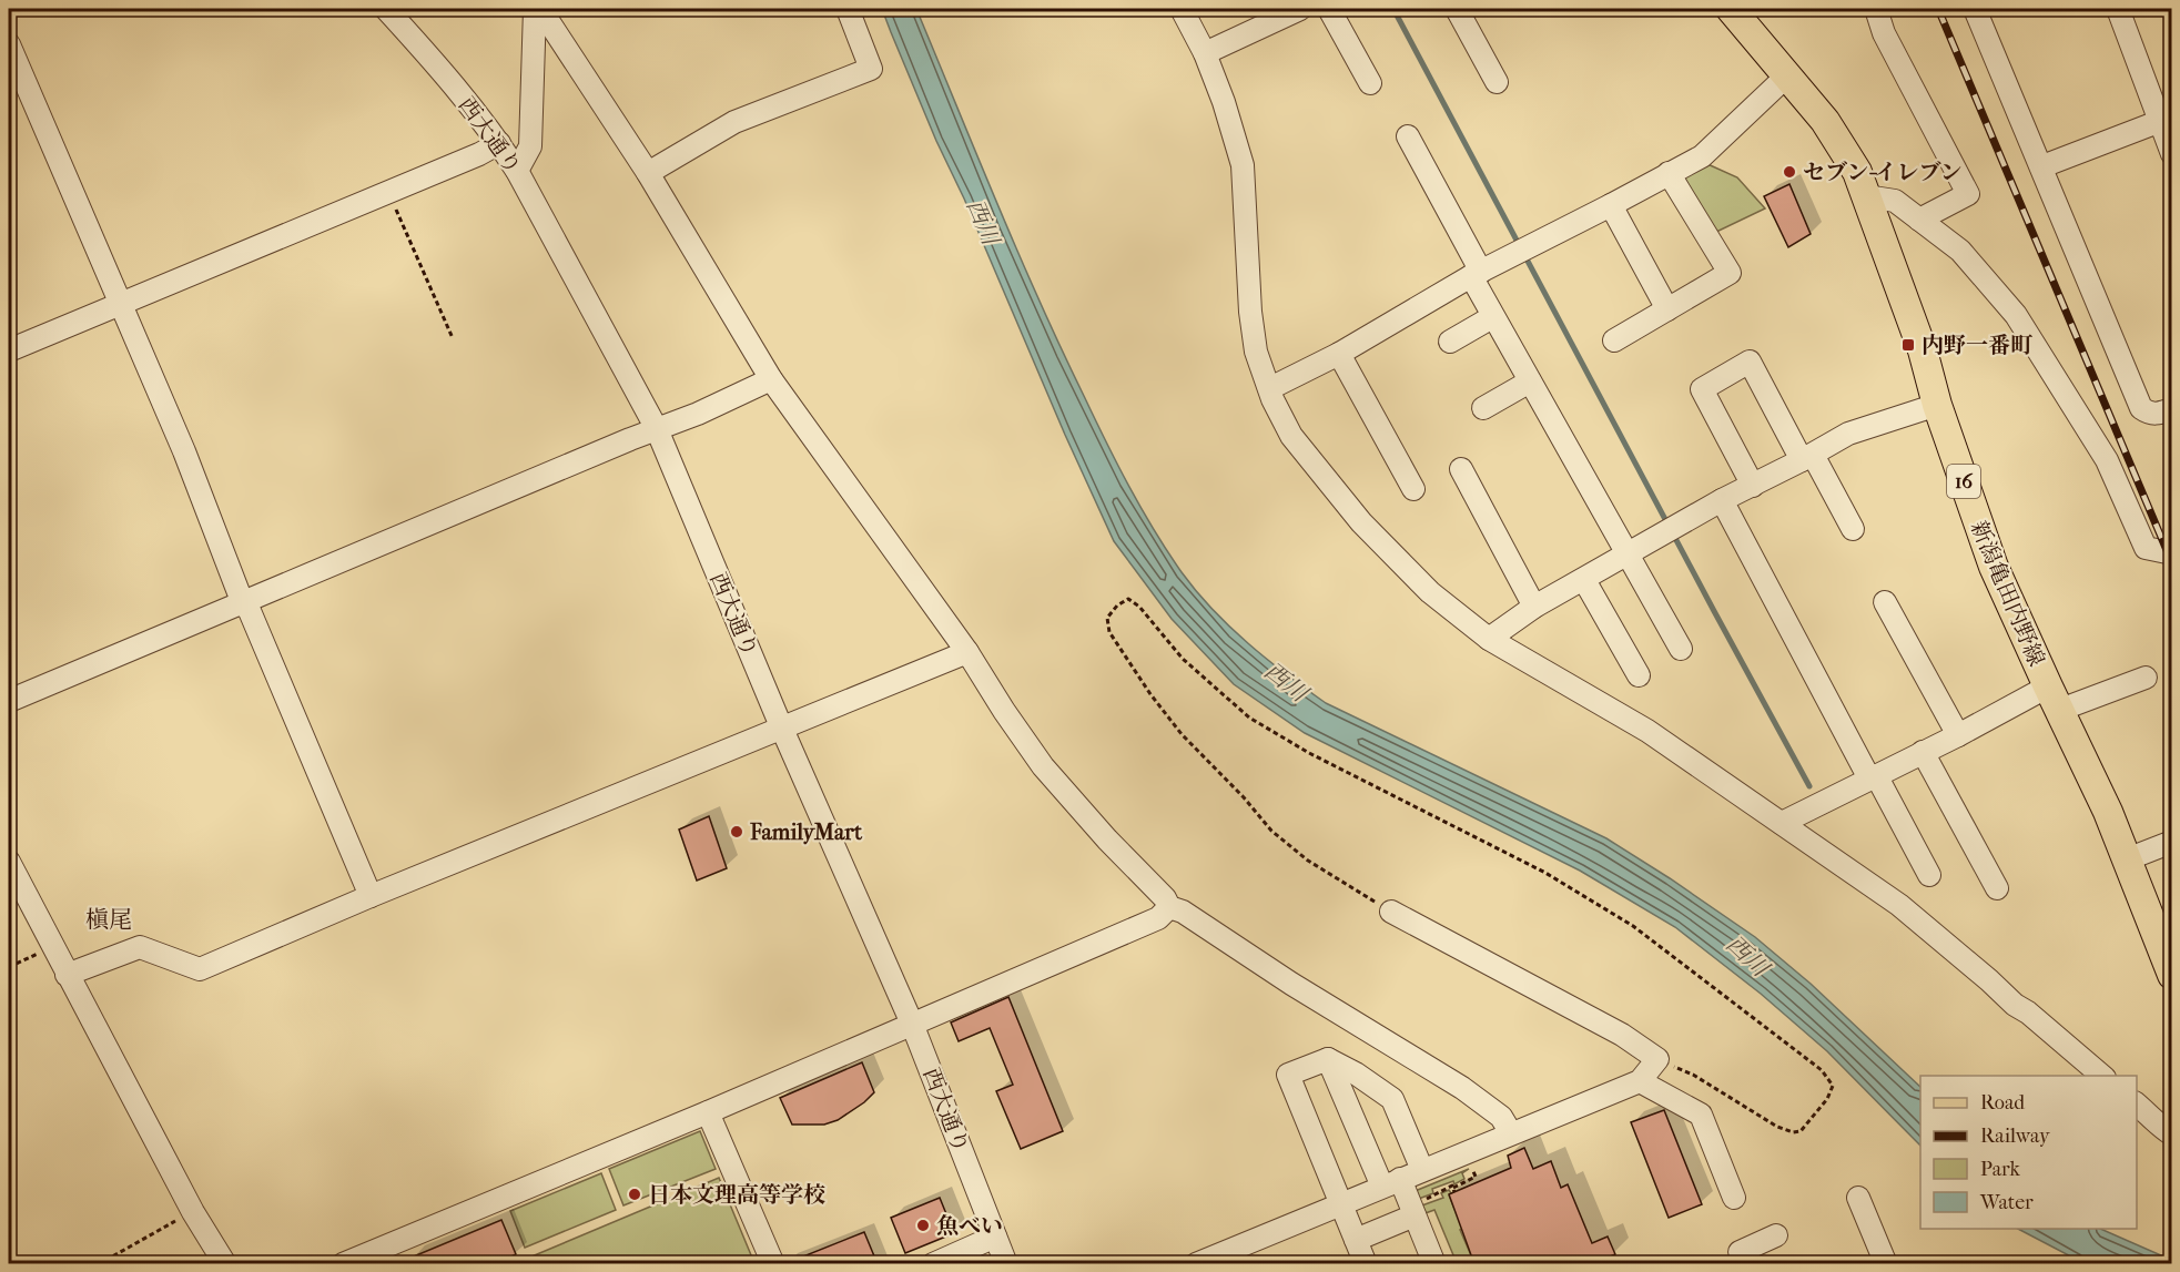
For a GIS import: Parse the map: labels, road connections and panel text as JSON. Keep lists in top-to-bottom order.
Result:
{
  "streets": {
    "main road": ["16", "新潟亀田内野線"],
    "street": ["西大通り"]
  },
  "districts": ["槇尾"],
  "water": ["西川"],
  "places": {
    "other": [
      "セブン-イレブン",
      "FamilyMart",
      "日本文理高等学校",
      "魚べい"
    ],
    "transit": ["内野一番町"]
  },
  "legend": [
    "Road",
    "Railway",
    "Park",
    "Water"
  ]
}
